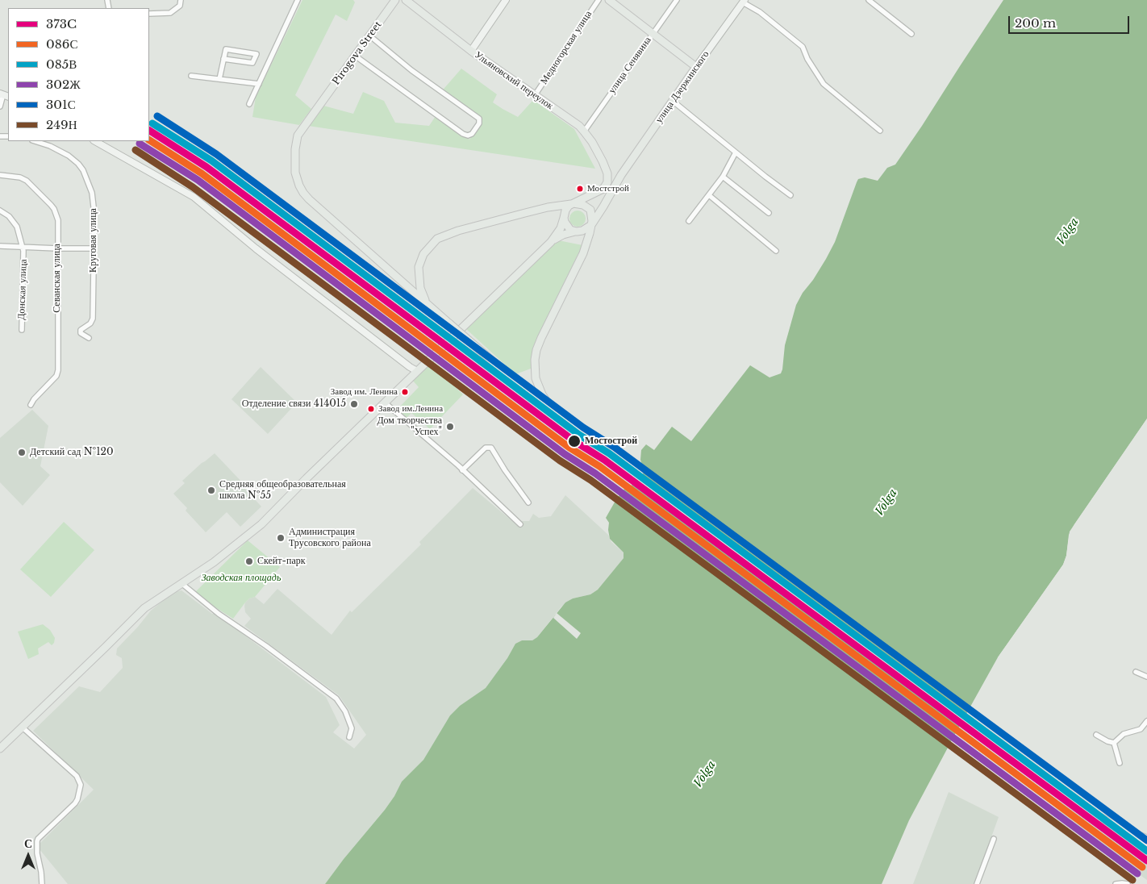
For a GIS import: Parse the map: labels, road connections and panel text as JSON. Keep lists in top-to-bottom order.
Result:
{
  "streets": {
    "main road": ["Pirogova Street", "Ульяновский переулок", "улица Дзержинского"],
    "street": [
      "Медногорская улица",
      "улица Сенявина",
      "Круговая улица",
      "Севанская улица",
      "Донская улица"
    ]
  },
  "crossings": [
    ["Медногорская улица", "Ульяновский переулок"],
    ["улица Сенявина", "Ульяновский переулок"]
  ],
  "water": ["Volga"],
  "parks": ["Заводская площадь"],
  "places": [
    "Мостстрой",
    "Завод им. Ленина",
    "Отделение связи 414015",
    "Завод им.Ленина",
    "Дом творчества \"Успех\"",
    "Мостострой",
    "Детский сад №120",
    "Средняя общеобразовательная школа №55",
    "Администрация Трусовского района",
    "Скейт-парк"
  ],
  "lines": [
    "transit line 301С",
    "transit line 085В",
    "transit line 373C",
    "transit line 086С",
    "transit line 302Ж",
    "transit line 249Н"
  ],
  "legend": [
    "373C",
    "086С",
    "085В",
    "302Ж",
    "301С",
    "249Н"
  ],
  "scale_bar": "200 m",
  "north": "top"
}
